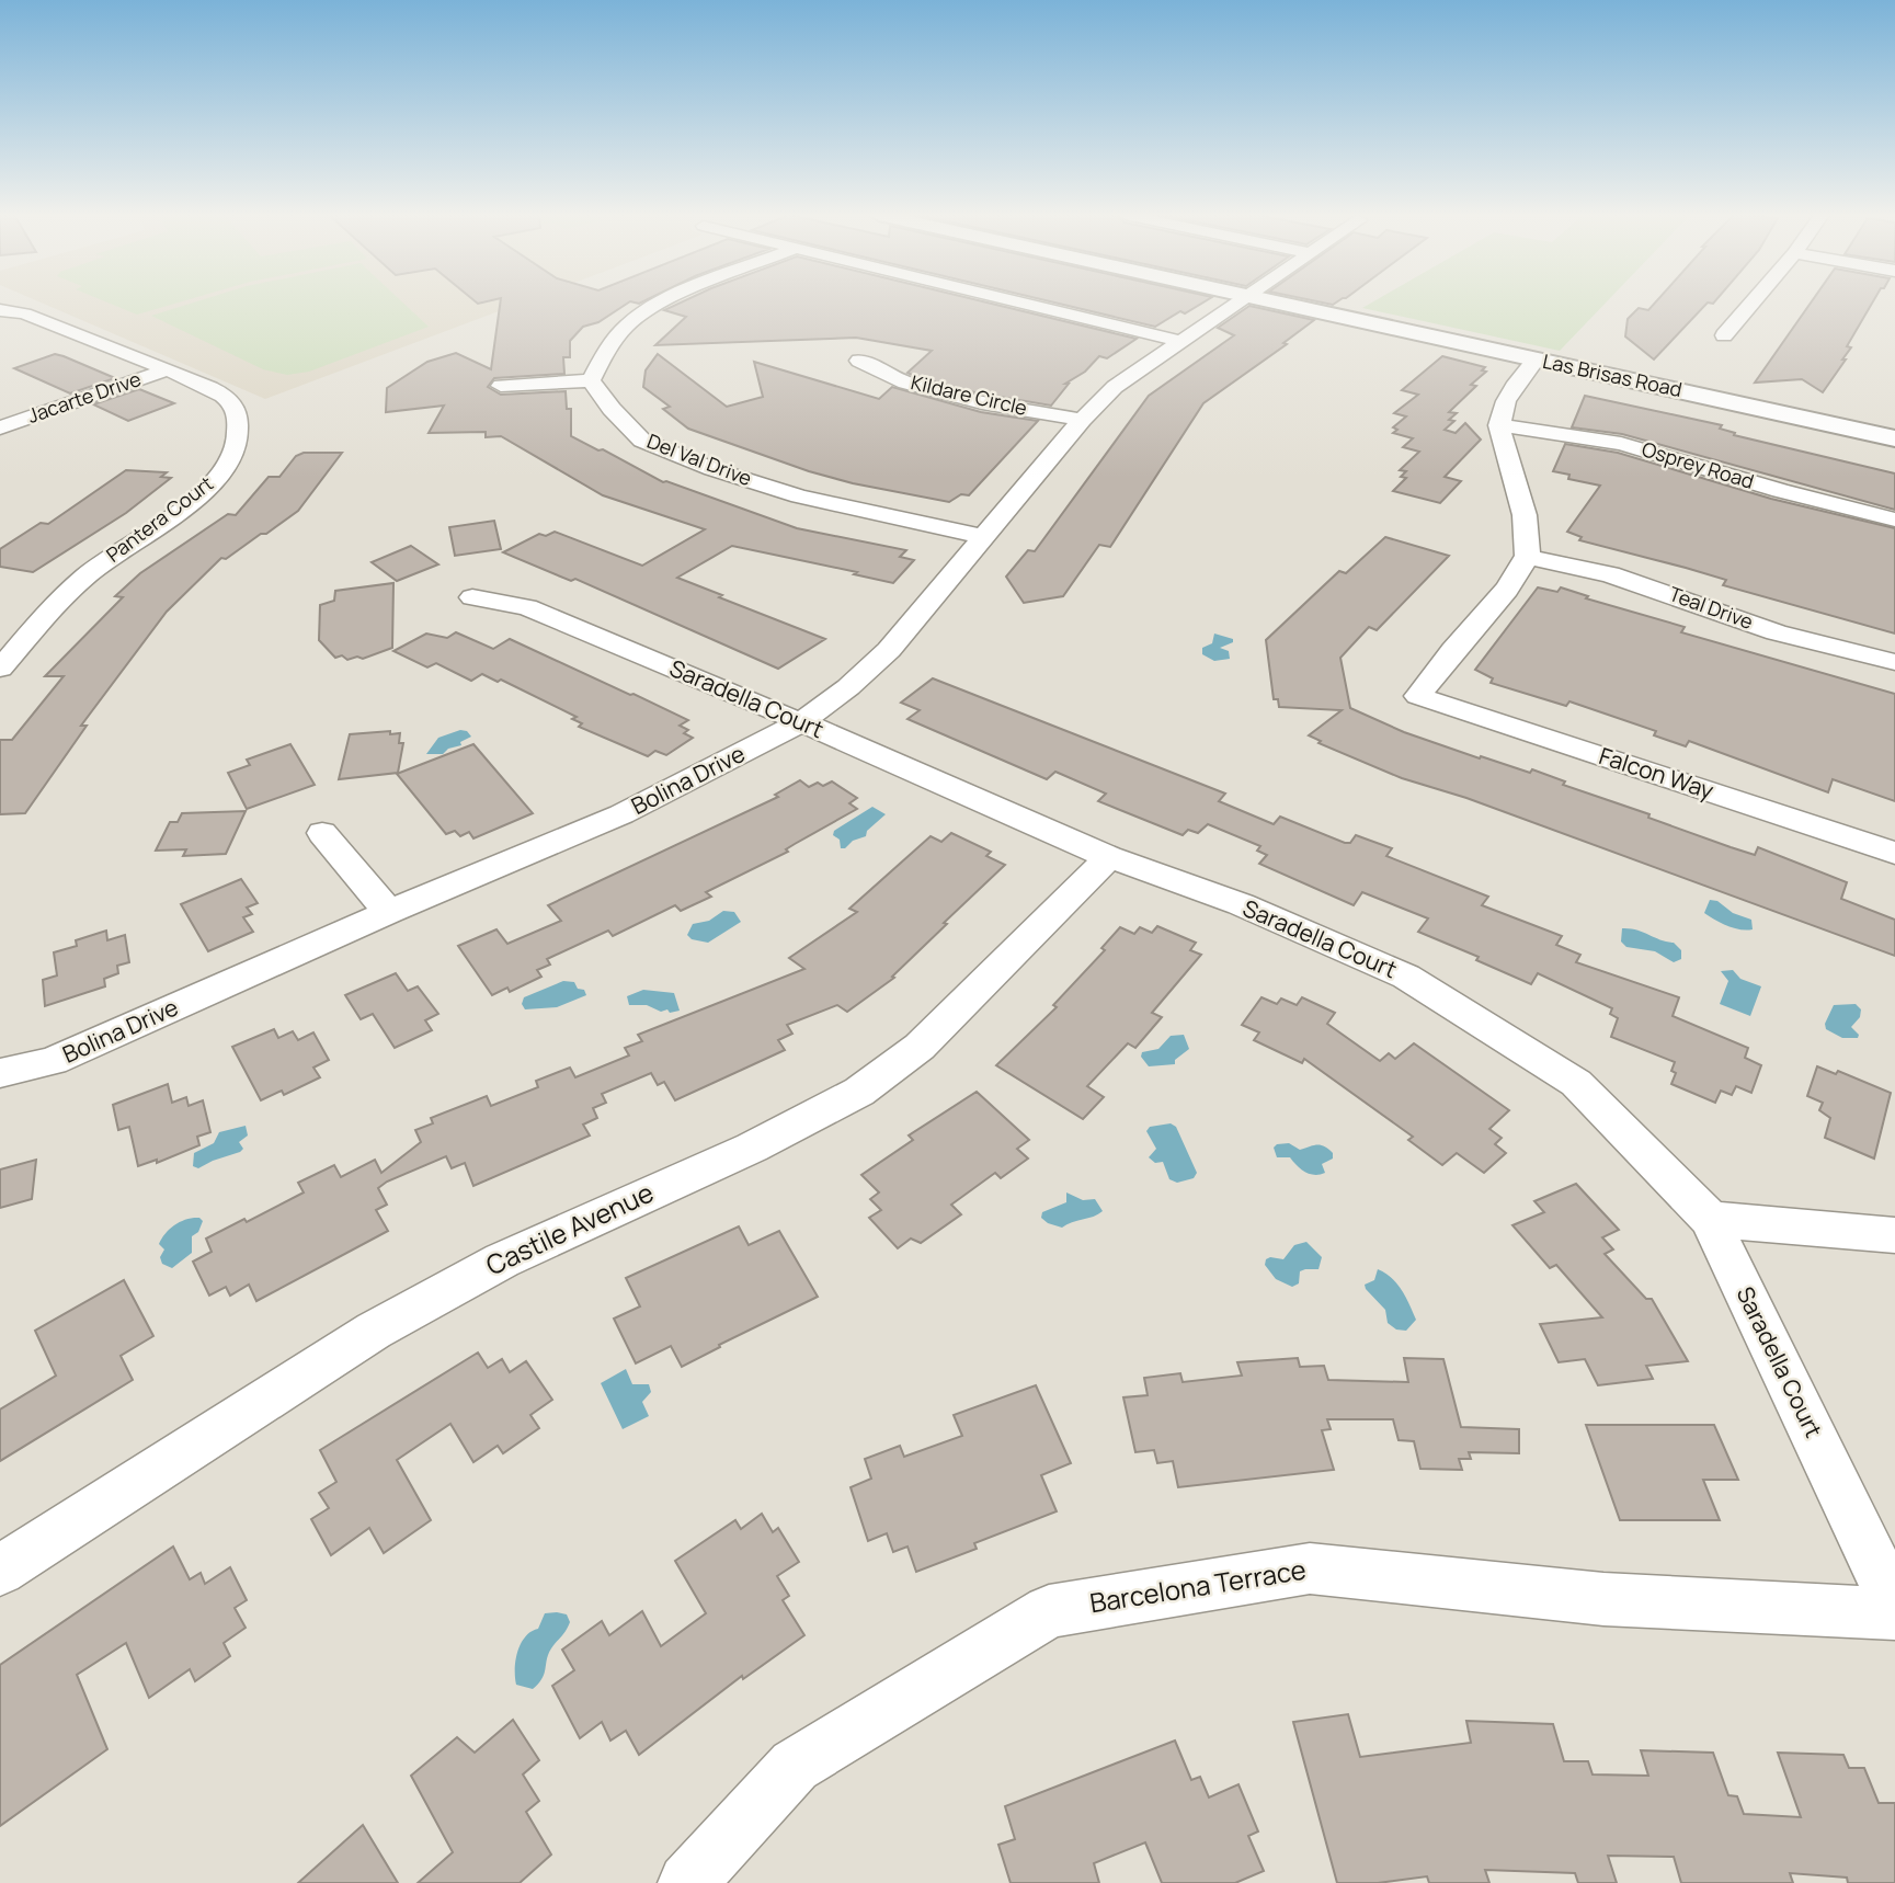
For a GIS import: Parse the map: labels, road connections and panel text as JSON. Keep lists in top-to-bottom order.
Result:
{
  "streets": {
    "street": [
      "Las Brisas Road",
      "Kildare Circle",
      "Jacarte Drive",
      "Del Val Drive",
      "Osprey Road",
      "Pantera Court",
      "Teal Drive",
      "Saradella Court",
      "Falcon Way",
      "Bolina Drive",
      "Castile Avenue",
      "Barcelona Terrace"
    ]
  },
  "crossings": [
    ["Kildare Circle", "Bolina Drive"],
    ["Jacarte Drive", "Pantera Court"],
    ["Del Val Drive", "Bolina Drive"],
    ["Teal Drive", "Falcon Way"],
    ["Saradella Court", "Bolina Drive"],
    ["Saradella Court", "Castile Avenue"]
  ]
}
